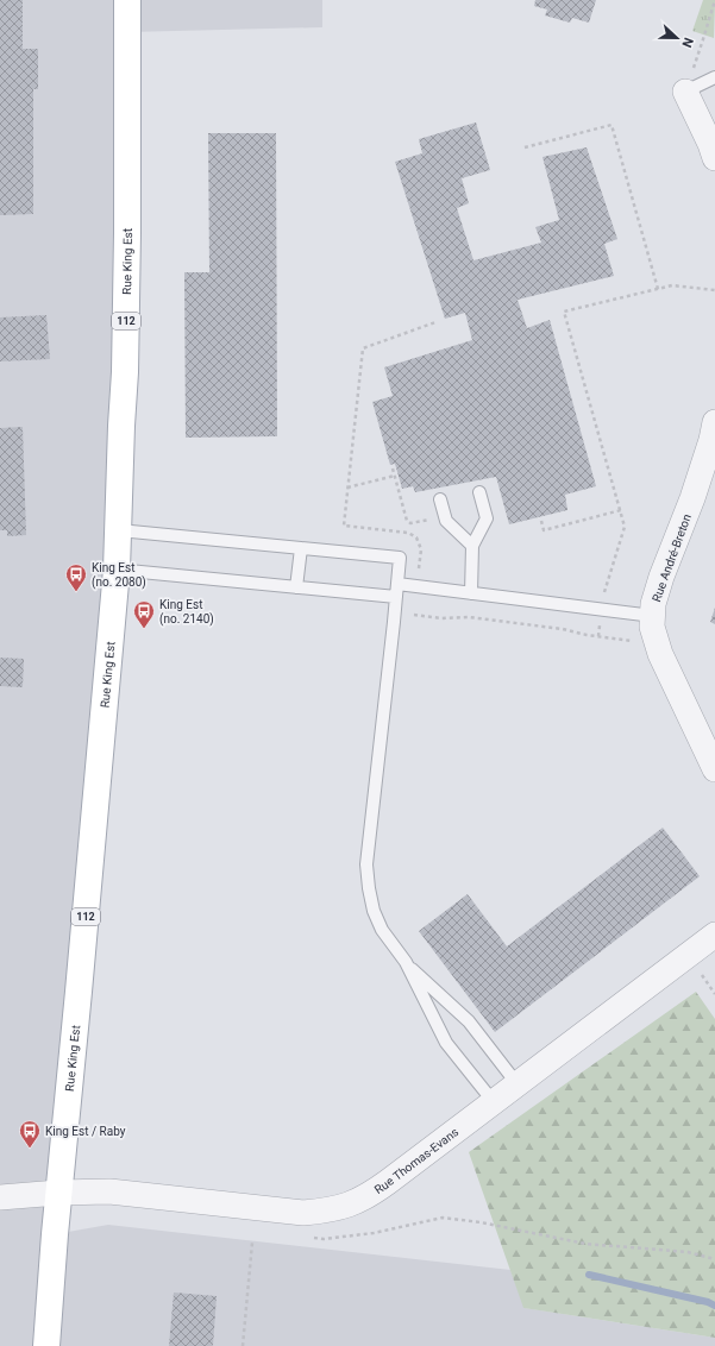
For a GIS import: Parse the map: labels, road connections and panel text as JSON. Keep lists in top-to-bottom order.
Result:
{
  "streets": {
    "main road": ["Rue King Est", "112"],
    "street": ["Rue André-Breton", "Rue Thomas-Evans"]
  },
  "crossings": [
    ["Rue King Est", "Rue Thomas-Evans"]
  ],
  "places": {
    "bus stop": ["King Est (no. 2080)", "King Est (no. 2140)", "King Est / Raby"]
  },
  "north": "right"
}
